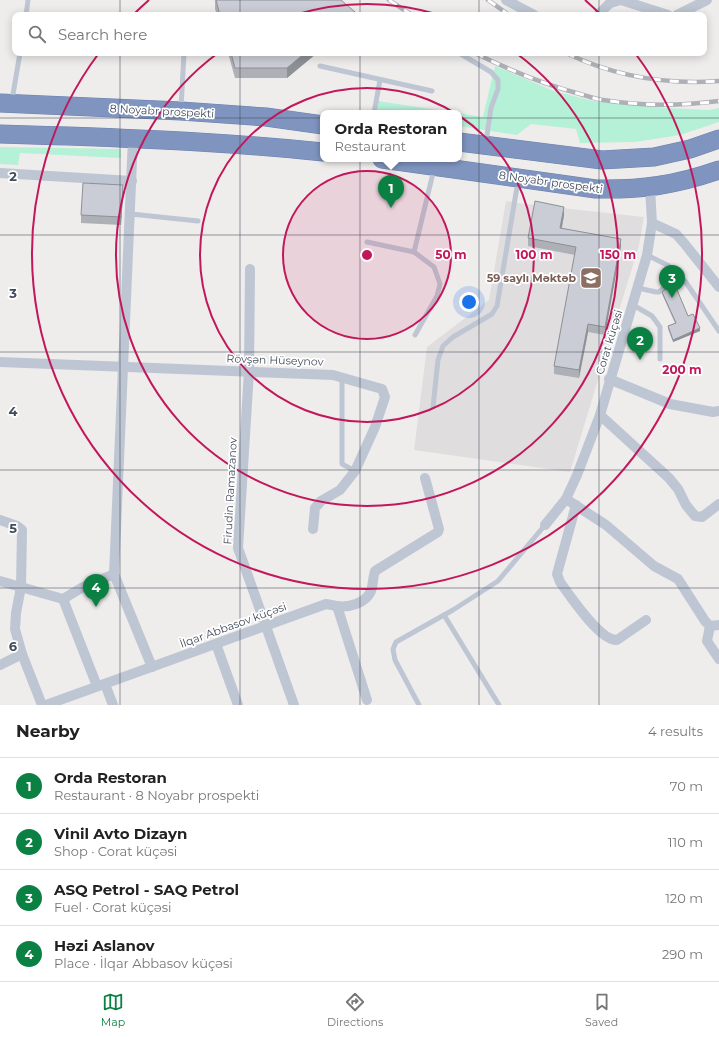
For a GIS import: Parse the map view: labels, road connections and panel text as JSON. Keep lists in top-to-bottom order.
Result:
{
  "streets": {
    "highway": ["8 Noyabr prospekti"],
    "street": [
      "Corat küçəsi",
      "Rövşən Hüseynov",
      "Firudin Ramazanov",
      "İlqar Abbasov küçəsi"
    ]
  },
  "crossings": [
    ["8 Noyabr prospekti", "Corat küçəsi"],
    ["Rövşən Hüseynov", "Firudin Ramazanov"],
    ["Firudin Ramazanov", "İlqar Abbasov küçəsi"]
  ],
  "places": {
    "school or university": ["59 saylı Məktəb"]
  },
  "page": {
    "search": "Search here",
    "popup": ["Orda Restoran", "Restaurant"],
    "pins": [
      "1",
      "3",
      "2",
      "4"
    ],
    "heading": ["Nearby", "4 results"],
    "list": [
      {
        "mark": "1",
        "name": "Orda Restoran",
        "note": "Restaurant · 8 Noyabr prospekti",
        "value": "70 m"
      },
      {
        "mark": "2",
        "name": "Vinil Avto Dizayn",
        "note": "Shop · Corat küçəsi",
        "value": "110 m"
      },
      {
        "mark": "3",
        "name": "ASQ Petrol - SAQ Petrol",
        "note": "Fuel · Corat küçəsi",
        "value": "120 m"
      },
      {
        "mark": "4",
        "name": "Həzi Aslanov",
        "note": "Place · İlqar Abbasov küçəsi",
        "value": "290 m"
      }
    ],
    "nav": ["Map", "Directions", "Saved"]
  },
  "grid": {
    "rows": [
      "2",
      "3",
      "4",
      "5",
      "6"
    ]
  },
  "rings": [
    "50 m",
    "100 m",
    "150 m",
    "200 m"
  ]
}
